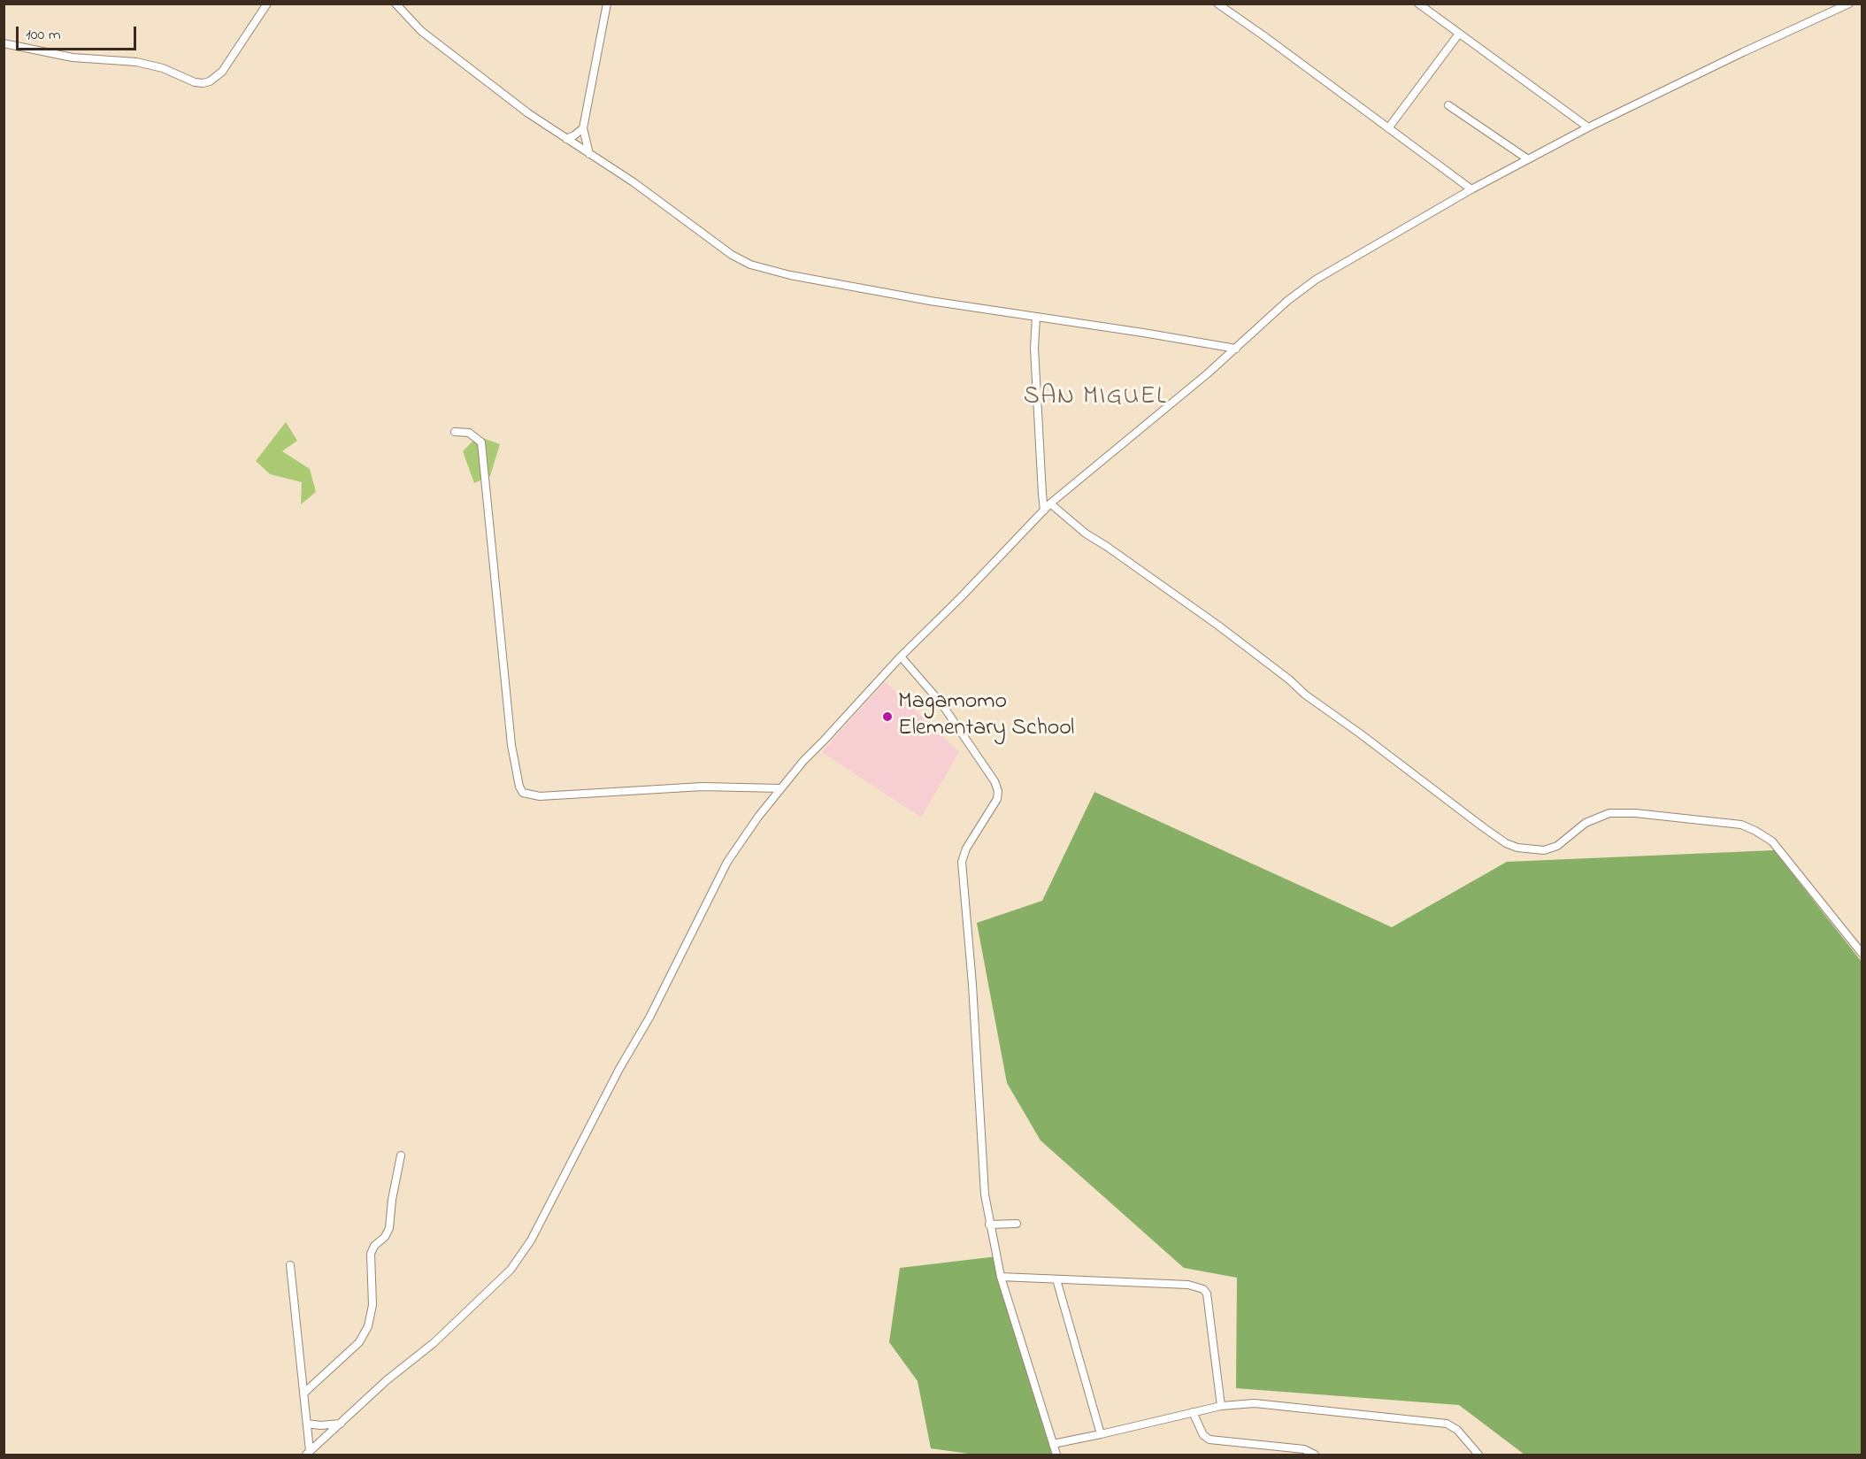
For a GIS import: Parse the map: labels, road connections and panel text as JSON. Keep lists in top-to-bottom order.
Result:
{
  "districts": ["SAN MIGUEL"],
  "places": ["Magamomo Elementary School"],
  "scale_bar": "100 m"
}
